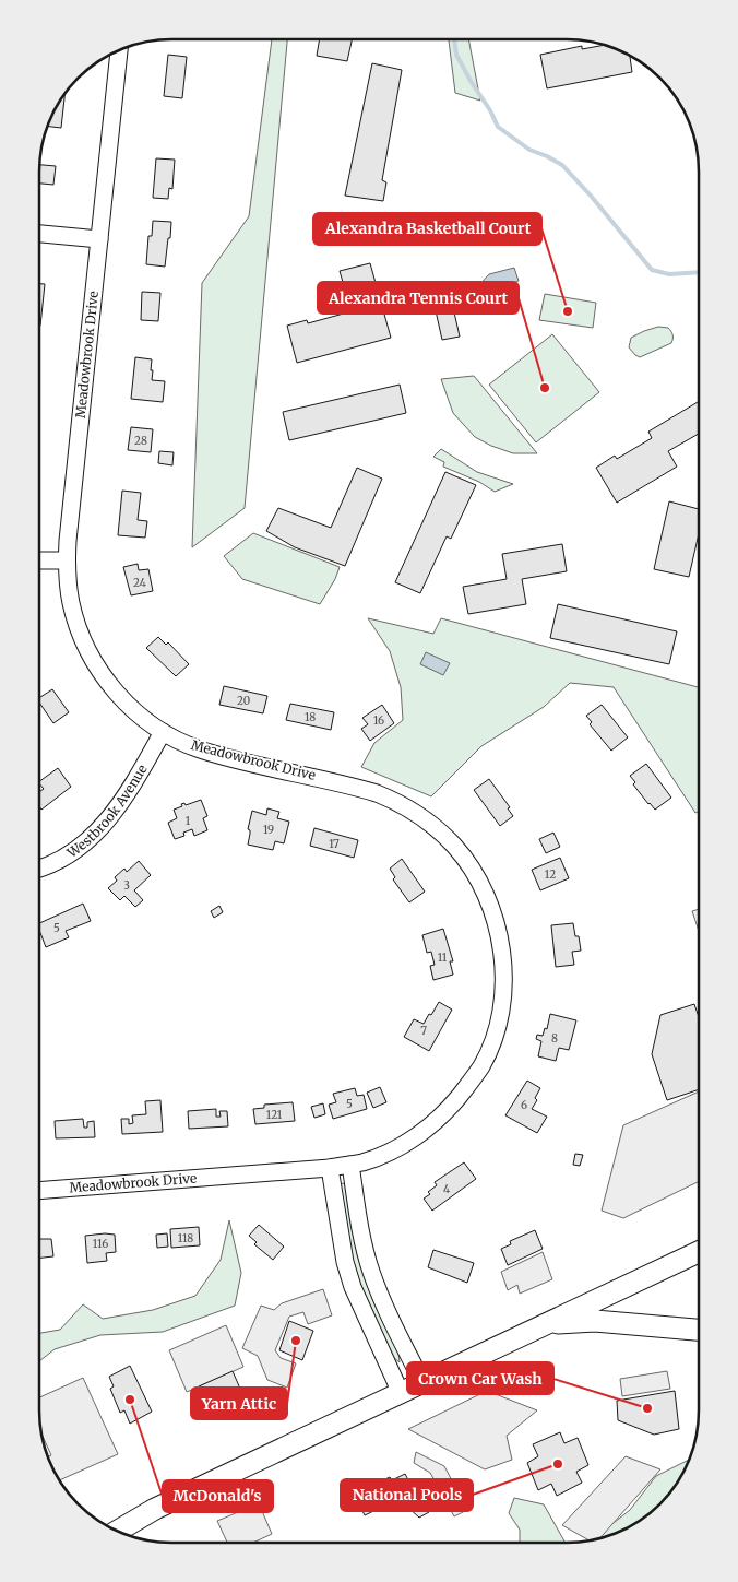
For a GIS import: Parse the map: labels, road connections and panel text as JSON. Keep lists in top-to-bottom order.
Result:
{
  "streets": {
    "street": ["Meadowbrook Drive", "Westbrook Avenue"]
  },
  "crossings": [
    ["Meadowbrook Drive", "Westbrook Avenue"]
  ],
  "places": [
    "Alexandra Basketball Court",
    "Alexandra Tennis Court",
    "Yarn Attic",
    "McDonald's",
    "Crown Car Wash",
    "National Pools"
  ],
  "house_numbers": [
    "28",
    "24",
    "20",
    "18",
    "16",
    "1",
    "19",
    "17",
    "12",
    "3",
    "5",
    "11",
    "7",
    "8",
    "5",
    "6",
    "121",
    "4",
    "118",
    "116"
  ]
}
